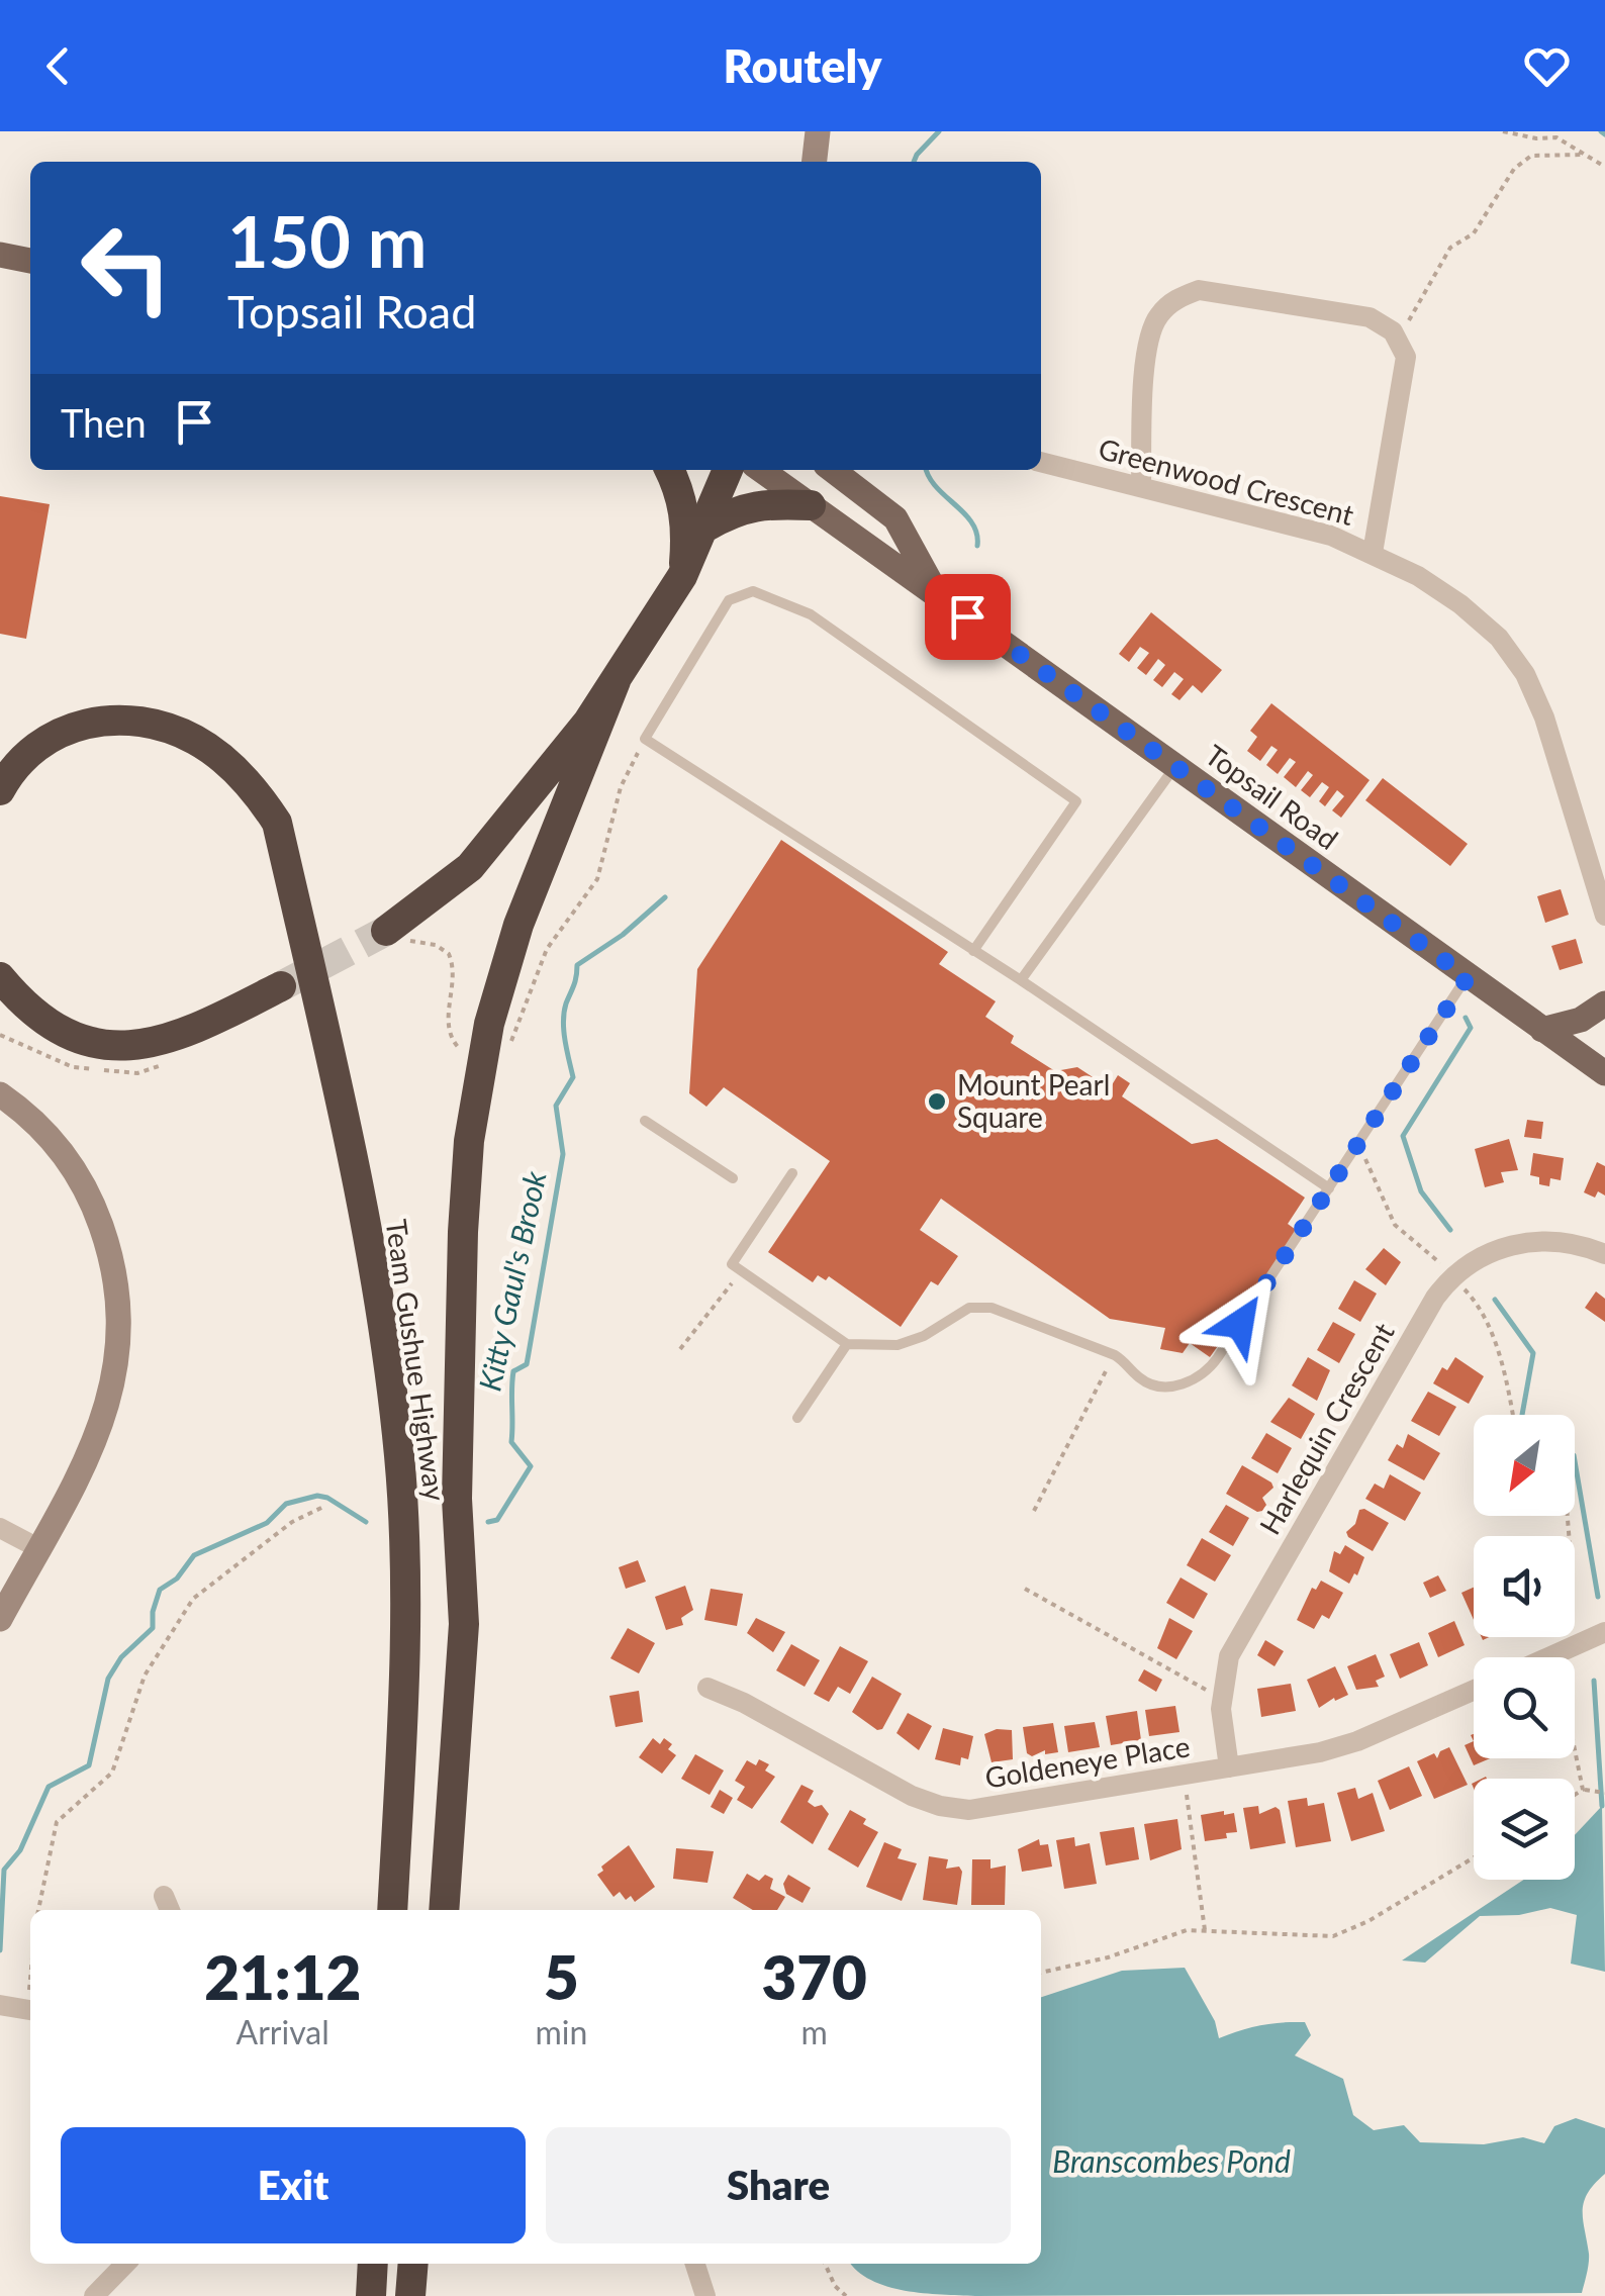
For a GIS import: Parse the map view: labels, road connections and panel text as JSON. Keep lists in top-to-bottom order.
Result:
{
  "streets": {
    "highway": ["Team Gushue Highway"],
    "main road": ["Topsail Road"],
    "street": ["Greenwood Crescent", "Harlequin Crescent", "Goldeneye Place"]
  },
  "crossings": [
    ["Harlequin Crescent", "Goldeneye Place"]
  ],
  "water": ["Kitty Gaul's Brook", "Branscombes Pond"],
  "places": ["Mount Pearl Square"],
  "north": "bottom left",
  "page": {
    "header": "Routely",
    "turn": ["150 m", "Topsail Road"],
    "then": "Then",
    "eta": [
      "21:12",
      "Arrival",
      "5",
      "min",
      "370",
      "m"
    ],
    "buttons": ["Exit", "Share"]
  }
}
